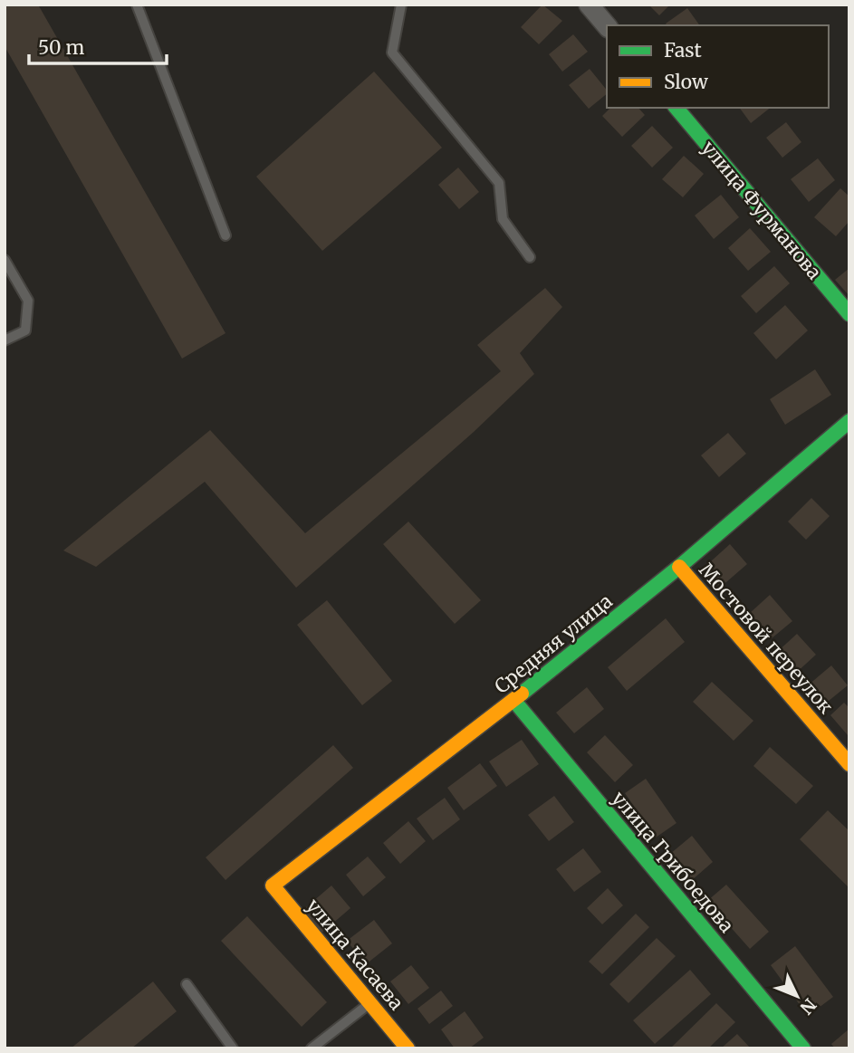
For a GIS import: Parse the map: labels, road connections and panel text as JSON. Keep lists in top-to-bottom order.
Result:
{
  "streets": {
    "street": [
      "улица Фурманова",
      "Мостовой переулок",
      "Средняя улица",
      "улица Грибоедова",
      "улица Касаева"
    ]
  },
  "crossings": [
    ["Мостовой переулок", "Средняя улица"],
    ["Средняя улица", "улица Грибоедова"],
    ["Средняя улица", "улица Касаева"]
  ],
  "legend": ["Fast", "Slow"],
  "scale_bar": "50 m",
  "north": "bottom right"
}
